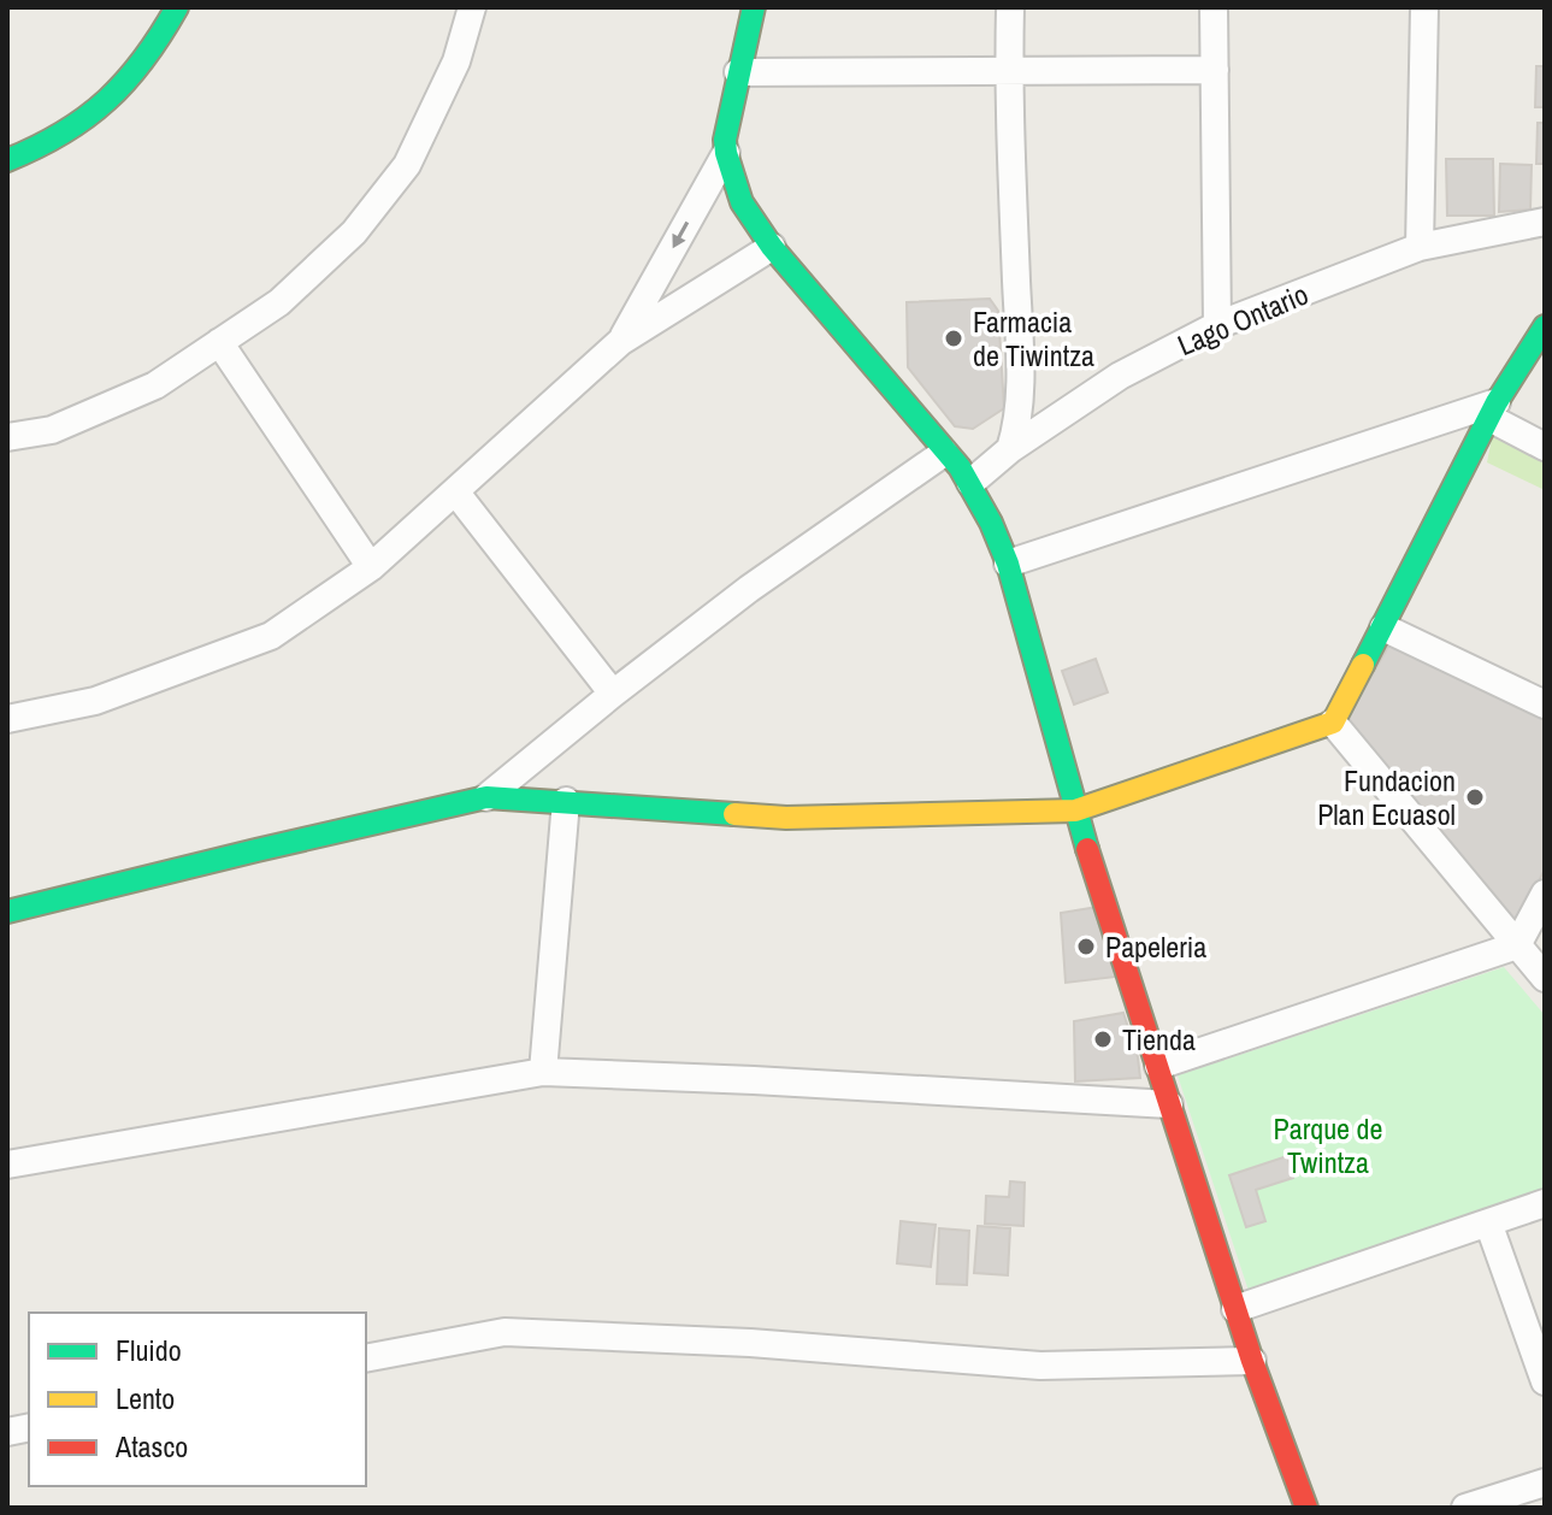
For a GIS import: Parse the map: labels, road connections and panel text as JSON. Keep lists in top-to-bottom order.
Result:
{
  "streets": {
    "street": ["Lago Ontario"]
  },
  "parks": ["Parque de Twintza"],
  "places": [
    "Farmacia de Tiwintza",
    "Fundacion Plan Ecuasol",
    "Papeleria",
    "Tienda"
  ],
  "legend": ["Fluido", "Lento", "Atasco"]
}
